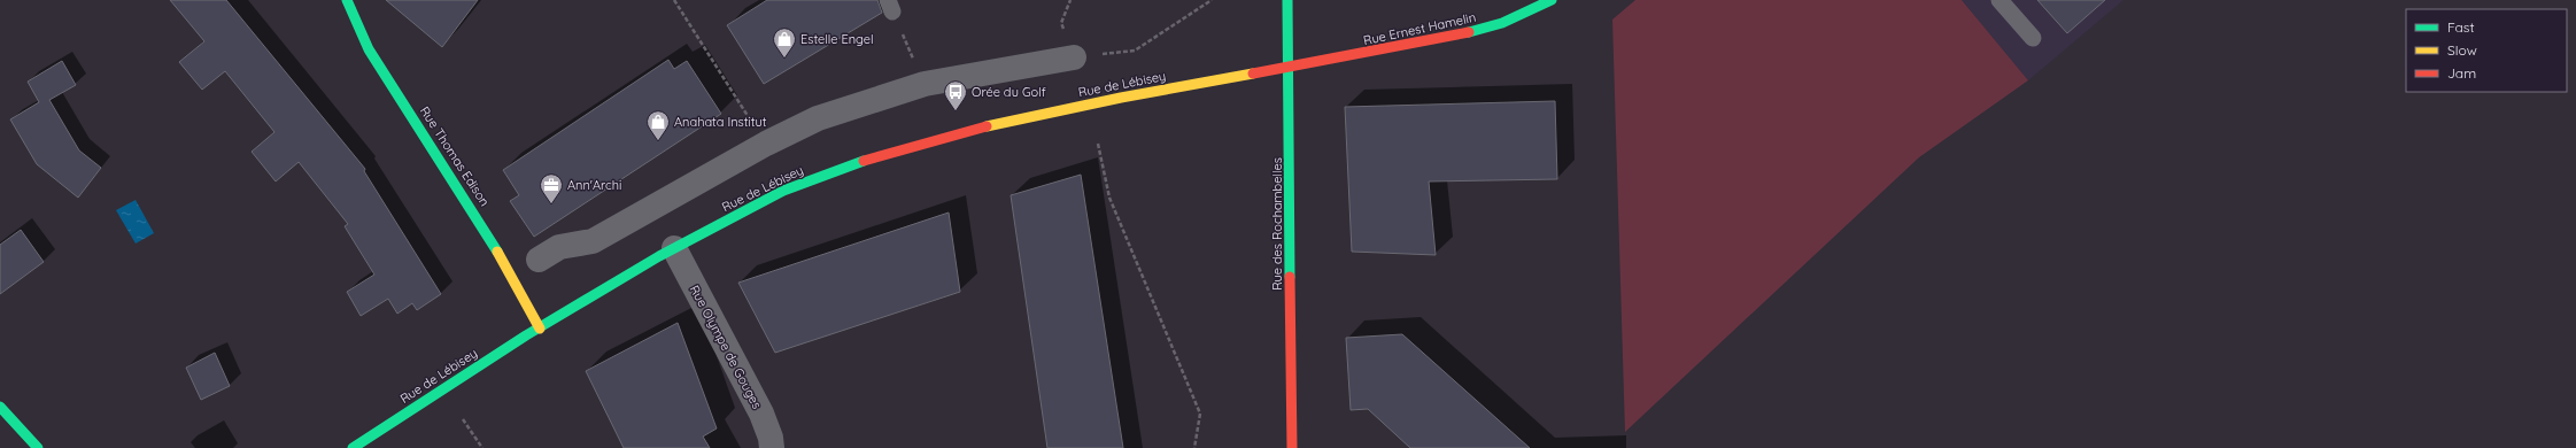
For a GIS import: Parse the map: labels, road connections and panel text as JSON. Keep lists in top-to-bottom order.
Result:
{
  "streets": {
    "street": [
      "Rue Ernest Hamelin",
      "Rue de Lébisey",
      "Rue Thomas Edison",
      "Rue des Rochambelles",
      "Rue Olympe de Gouges"
    ]
  },
  "crossings": [
    ["Rue Ernest Hamelin", "Rue de Lébisey"],
    ["Rue Ernest Hamelin", "Rue des Rochambelles"],
    ["Rue de Lébisey", "Rue Thomas Edison"],
    ["Rue de Lébisey", "Rue des Rochambelles"],
    ["Rue de Lébisey", "Rue Olympe de Gouges"]
  ],
  "places": {
    "shop": ["Estelle Engel", "Anahata Institut"],
    "bus stop": ["Orée du Golf"],
    "office": ["Ann'Archi"]
  },
  "legend": ["Fast", "Slow", "Jam"]
}
